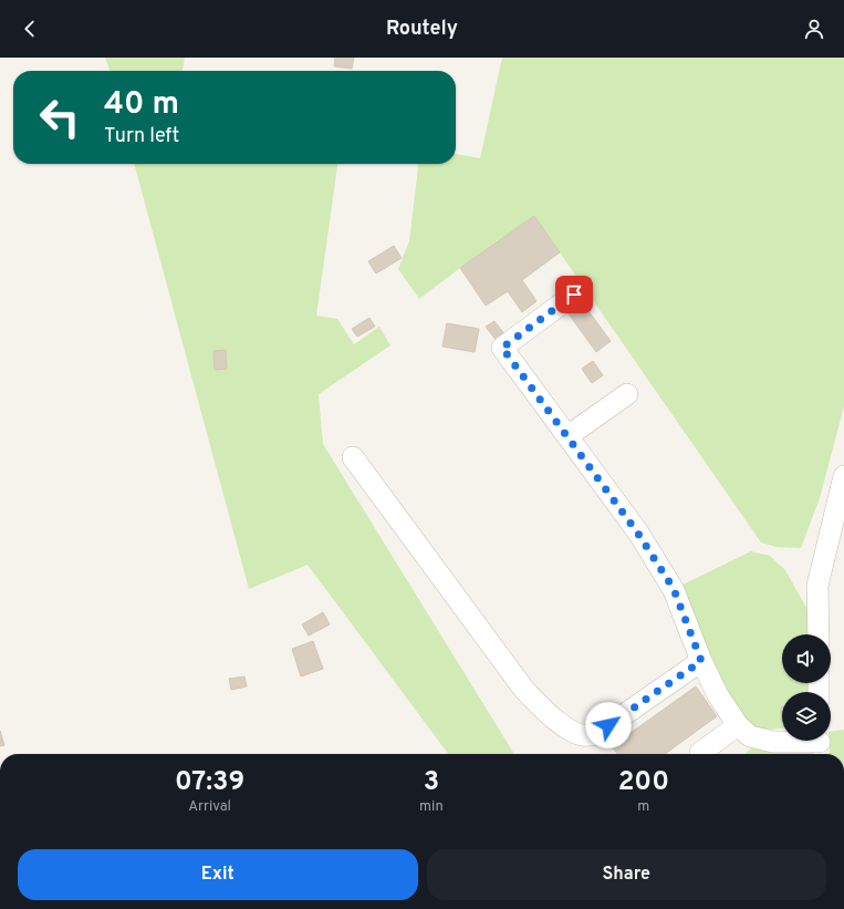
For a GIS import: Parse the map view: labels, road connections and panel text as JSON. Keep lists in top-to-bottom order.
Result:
{
  "page": {
    "header": "Routely",
    "turn": ["40 m", "Turn left"],
    "eta": [
      "07:39",
      "Arrival",
      "3",
      "min",
      "200",
      "m"
    ],
    "buttons": ["Exit", "Share"]
  }
}
